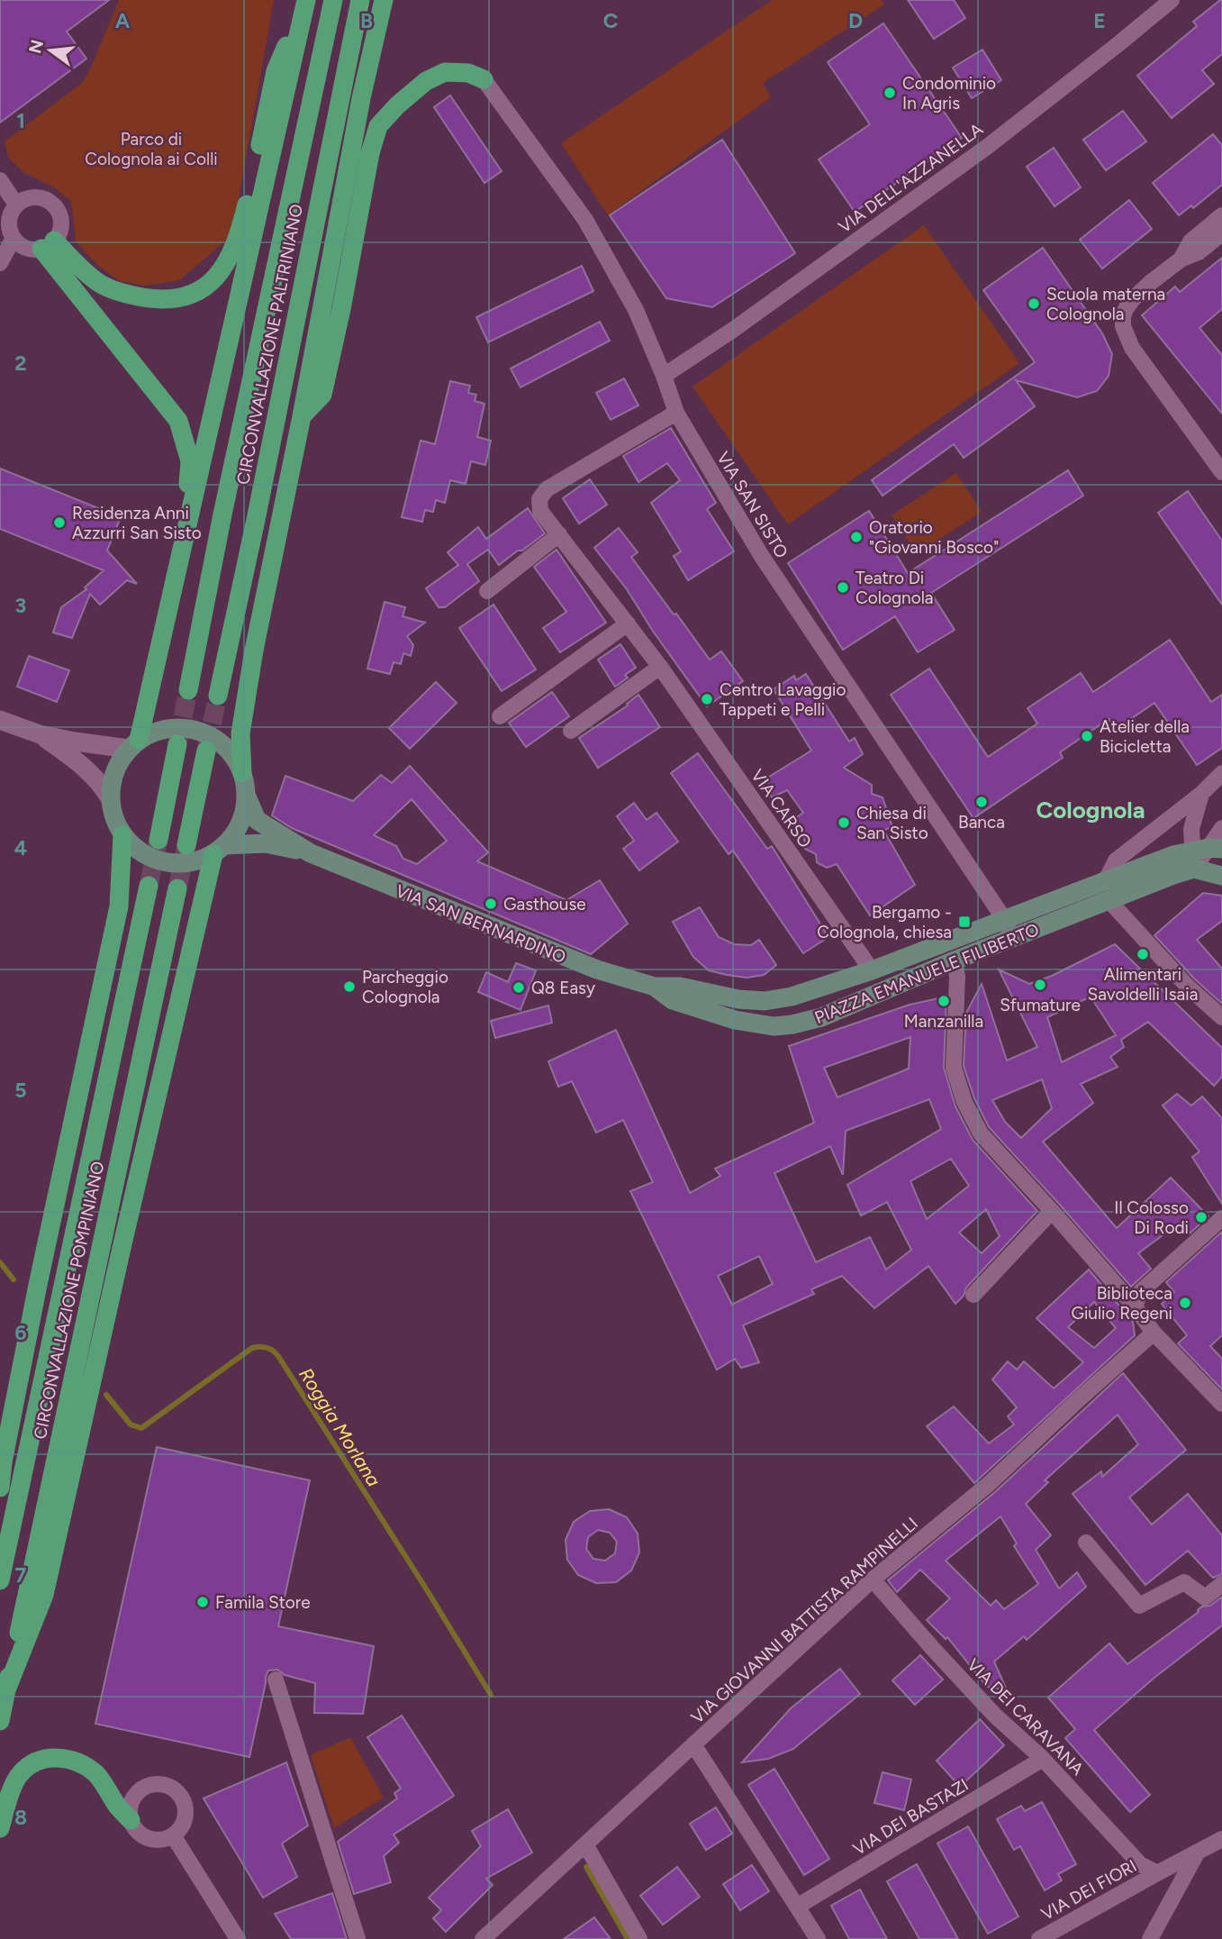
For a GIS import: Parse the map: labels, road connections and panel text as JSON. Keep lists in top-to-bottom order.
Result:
{
  "streets": {
    "highway": ["CIRCONVALLAZIONE PALTRINIANO", "CIRCONVALLAZIONE POMPINIANO"],
    "main road": ["VIA SAN BERNARDINO", "PIAZZA EMANUELE FILIBERTO"],
    "street": [
      "VIA DELL'AZZANELLA",
      "VIA SAN SISTO",
      "VIA CARSO",
      "VIA GIOVANNI BATTISTA RAMPINELLI",
      "VIA DEI CARAVANA",
      "VIA DEI BASTAZI",
      "VIA DEI FIORI"
    ]
  },
  "crossings": [
    ["VIA DELL'AZZANELLA", "VIA SAN SISTO"],
    ["VIA SAN SISTO", "VIA CARSO"],
    ["VIA SAN SISTO", "PIAZZA EMANUELE FILIBERTO"],
    ["VIA CARSO", "PIAZZA EMANUELE FILIBERTO"],
    ["VIA SAN BERNARDINO", "PIAZZA EMANUELE FILIBERTO"],
    ["VIA GIOVANNI BATTISTA RAMPINELLI", "VIA DEI CARAVANA"],
    ["VIA DEI CARAVANA", "VIA DEI BASTAZI"],
    ["VIA DEI CARAVANA", "VIA DEI FIORI"]
  ],
  "districts": ["Colognola"],
  "water": ["Roggia Morlana"],
  "parks": ["Parco di Colognola ai Colli"],
  "places": {
    "other": [
      "Condominio In Agris",
      "Scuola materna Colognola",
      "Residenza Anni Azzurri San Sisto",
      "Oratorio \"Giovanni Bosco\"",
      "Teatro Di Colognola",
      "Centro Lavaggio Tappeti e Pelli",
      "Atelier della Bicicletta",
      "Banca",
      "Chiesa di San Sisto",
      "Gasthouse",
      "Alimentari Savoldelli Isaia",
      "Sfumature",
      "Parcheggio Colognola",
      "Q8 Easy",
      "Manzanilla",
      "Il Colosso Di Rodi",
      "Biblioteca Giulio Regeni",
      "Famila Store"
    ],
    "transit": ["Bergamo - Colognola, chiesa"]
  },
  "north": "left",
  "grid": {
    "columns": [
      "A",
      "B",
      "C",
      "D",
      "E"
    ],
    "rows": [
      "1",
      "2",
      "3",
      "4",
      "5",
      "6",
      "7",
      "8"
    ]
  }
}
